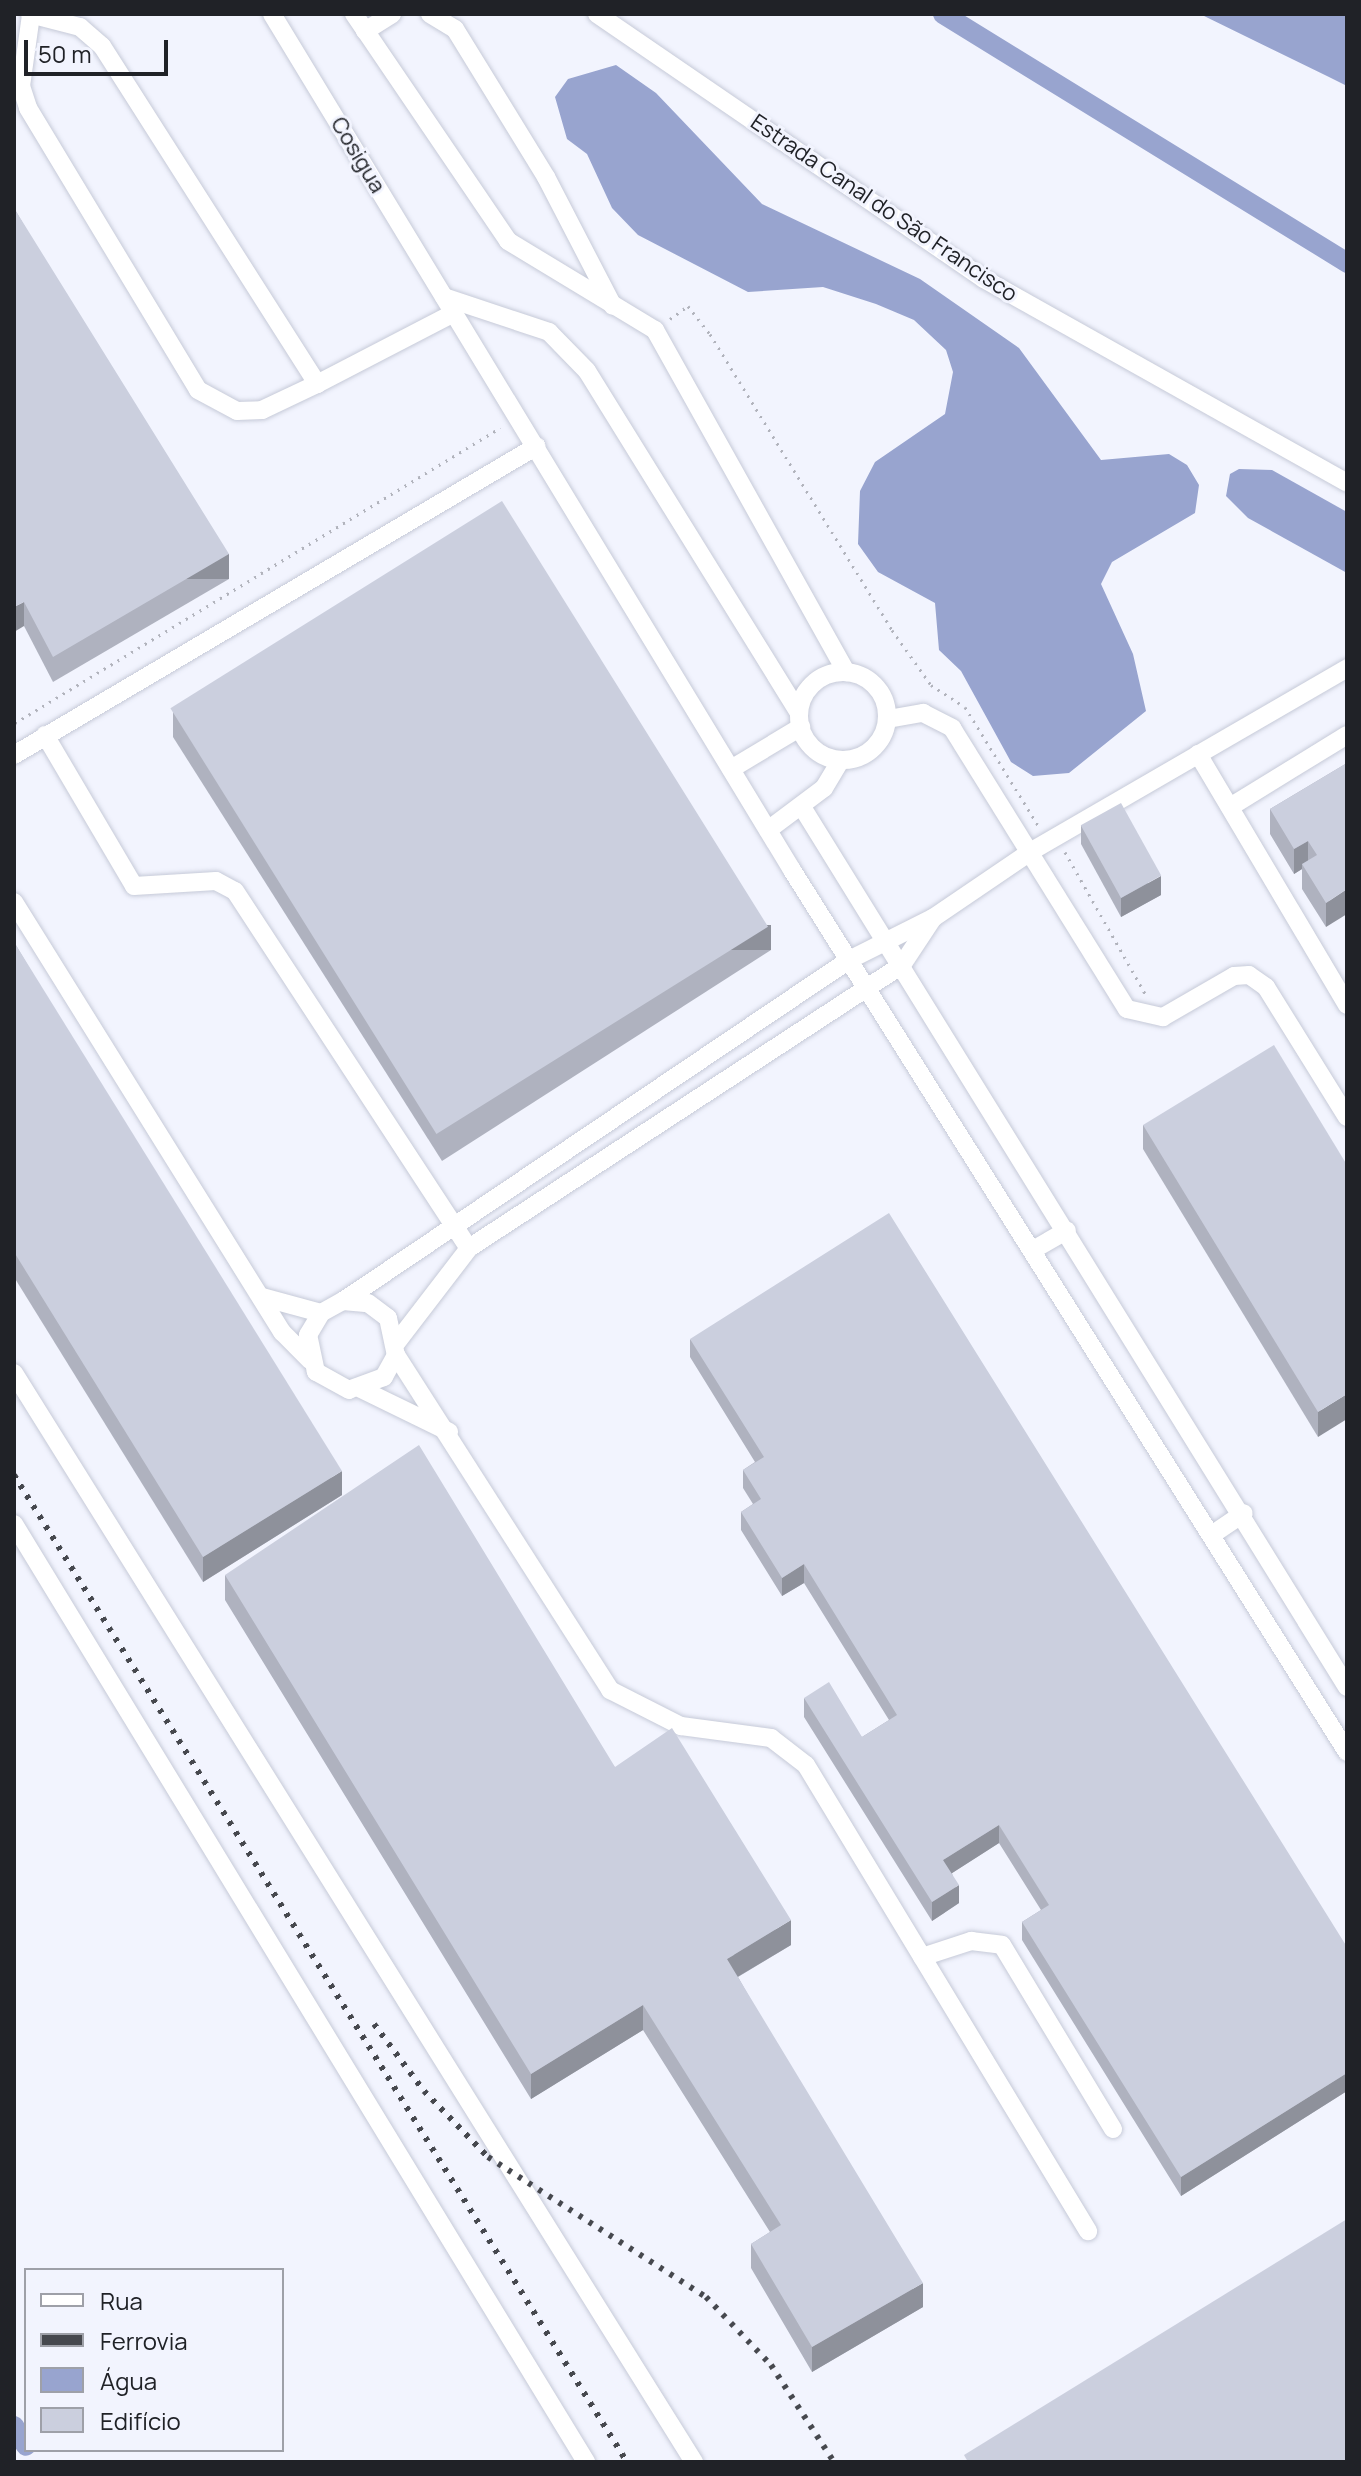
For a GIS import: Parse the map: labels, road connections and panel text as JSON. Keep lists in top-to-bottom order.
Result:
{
  "streets": {
    "street": ["Cosigua", "Estrada Canal do São Francisco"]
  },
  "legend": [
    "Rua",
    "Ferrovia",
    "Água",
    "Edifício"
  ],
  "scale_bar": "50 m"
}
